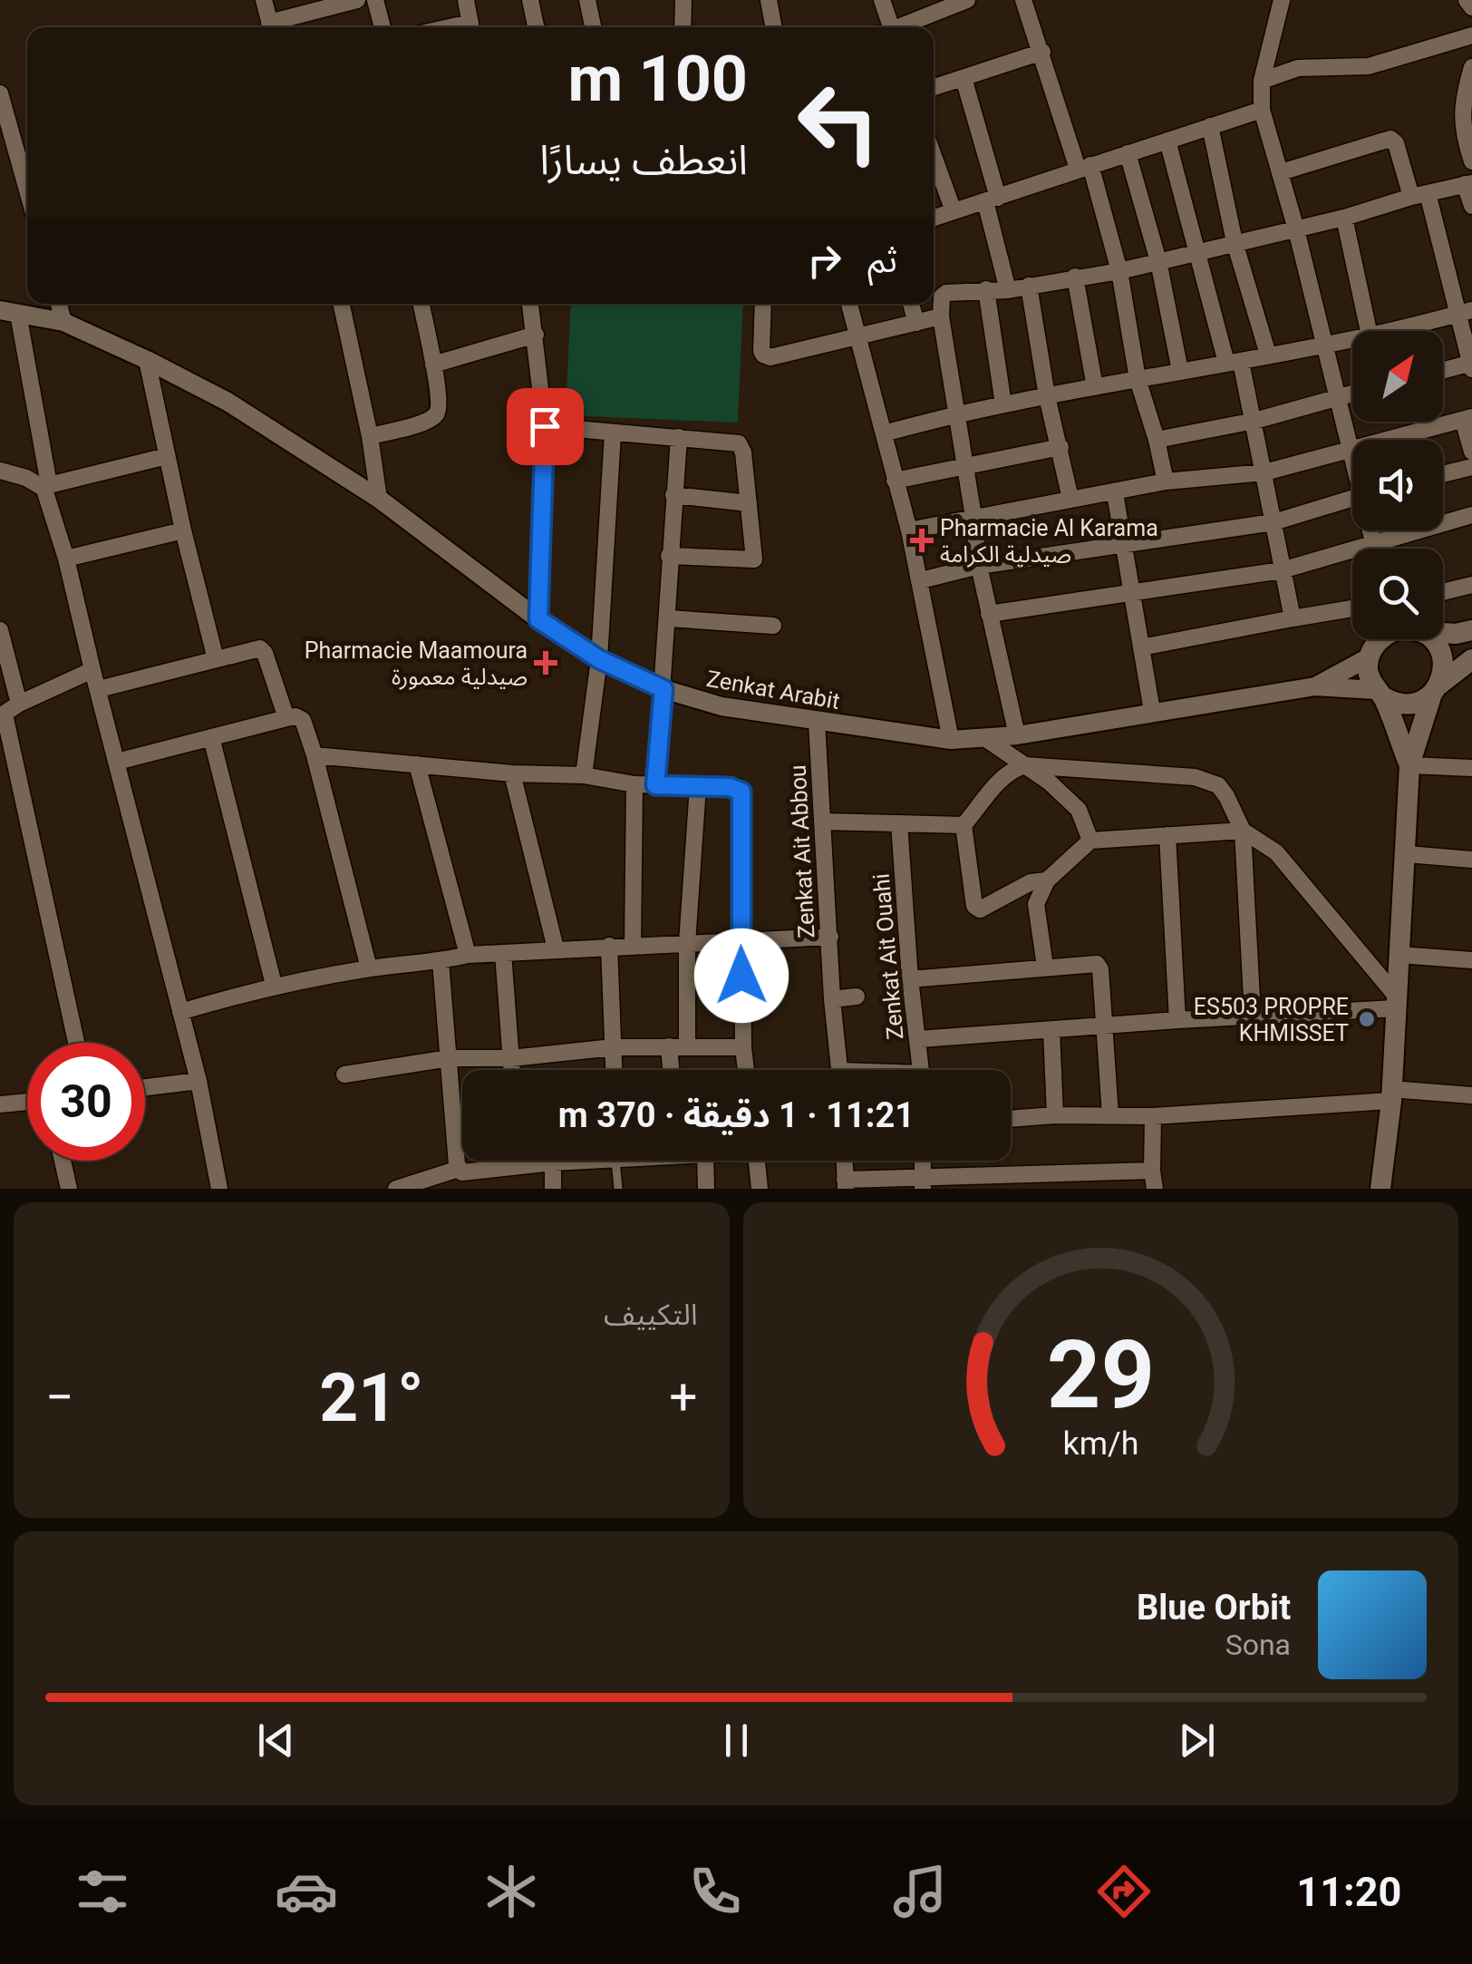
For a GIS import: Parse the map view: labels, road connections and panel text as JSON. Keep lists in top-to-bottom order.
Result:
{
  "streets": {
    "street": ["Zenkat Arabit", "Zenkat Ait Abbou", "Zenkat Ait Ouahi"]
  },
  "crossings": [
    ["Zenkat Arabit", "Zenkat Ait Abbou"]
  ],
  "places": {
    "health": ["Pharmacie Al Karama صيدلية الكرامة", "Pharmacie Maamoura صيدلية معمورة"],
    "other": ["ES503 PROPRE KHMISSET"]
  },
  "north": "top right",
  "page": {
    "turn": ["100 m", "انعطف يسارًا"],
    "then": "ثم",
    "limit": "30",
    "trip": "11:21 · 1 دقيقة · 370 m",
    "tile": "التكييف",
    "heat": ["−", "21°", "+"],
    "song": ["Blue Orbit", "Sona"],
    "tabs": "11:20",
    "gauge": ["29", "km/h"]
  }
}
